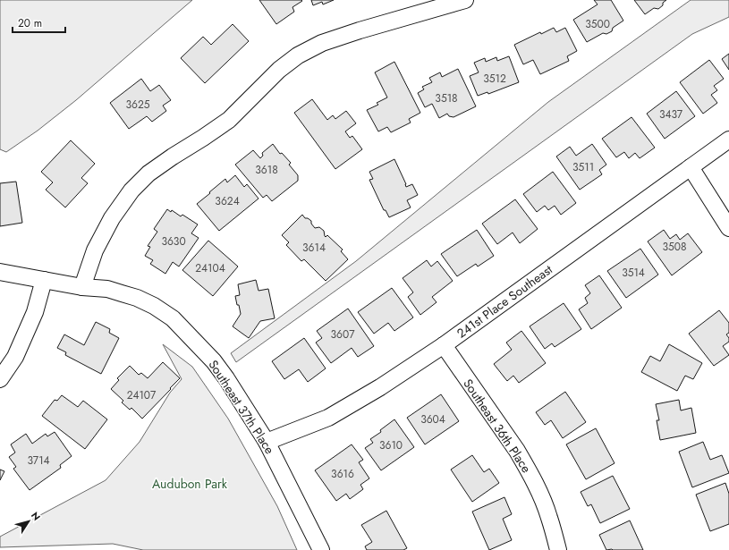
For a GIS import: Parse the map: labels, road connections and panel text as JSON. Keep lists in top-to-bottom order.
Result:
{
  "streets": {
    "street": ["241st Place Southeast", "Southeast 37th Place", "Southeast 36th Place"]
  },
  "crossings": [
    ["241st Place Southeast", "Southeast 37th Place"],
    ["241st Place Southeast", "Southeast 36th Place"]
  ],
  "parks": ["Audubon Park"],
  "house_numbers": [
    "3500",
    "3512",
    "3518",
    "3625",
    "3437",
    "3511",
    "3618",
    "3624",
    "3630",
    "3508",
    "3614",
    "24104",
    "3514",
    "3607",
    "24107",
    "3604",
    "3610",
    "3714",
    "3616"
  ],
  "scale_bar": "20 m",
  "north": "top right"
}
